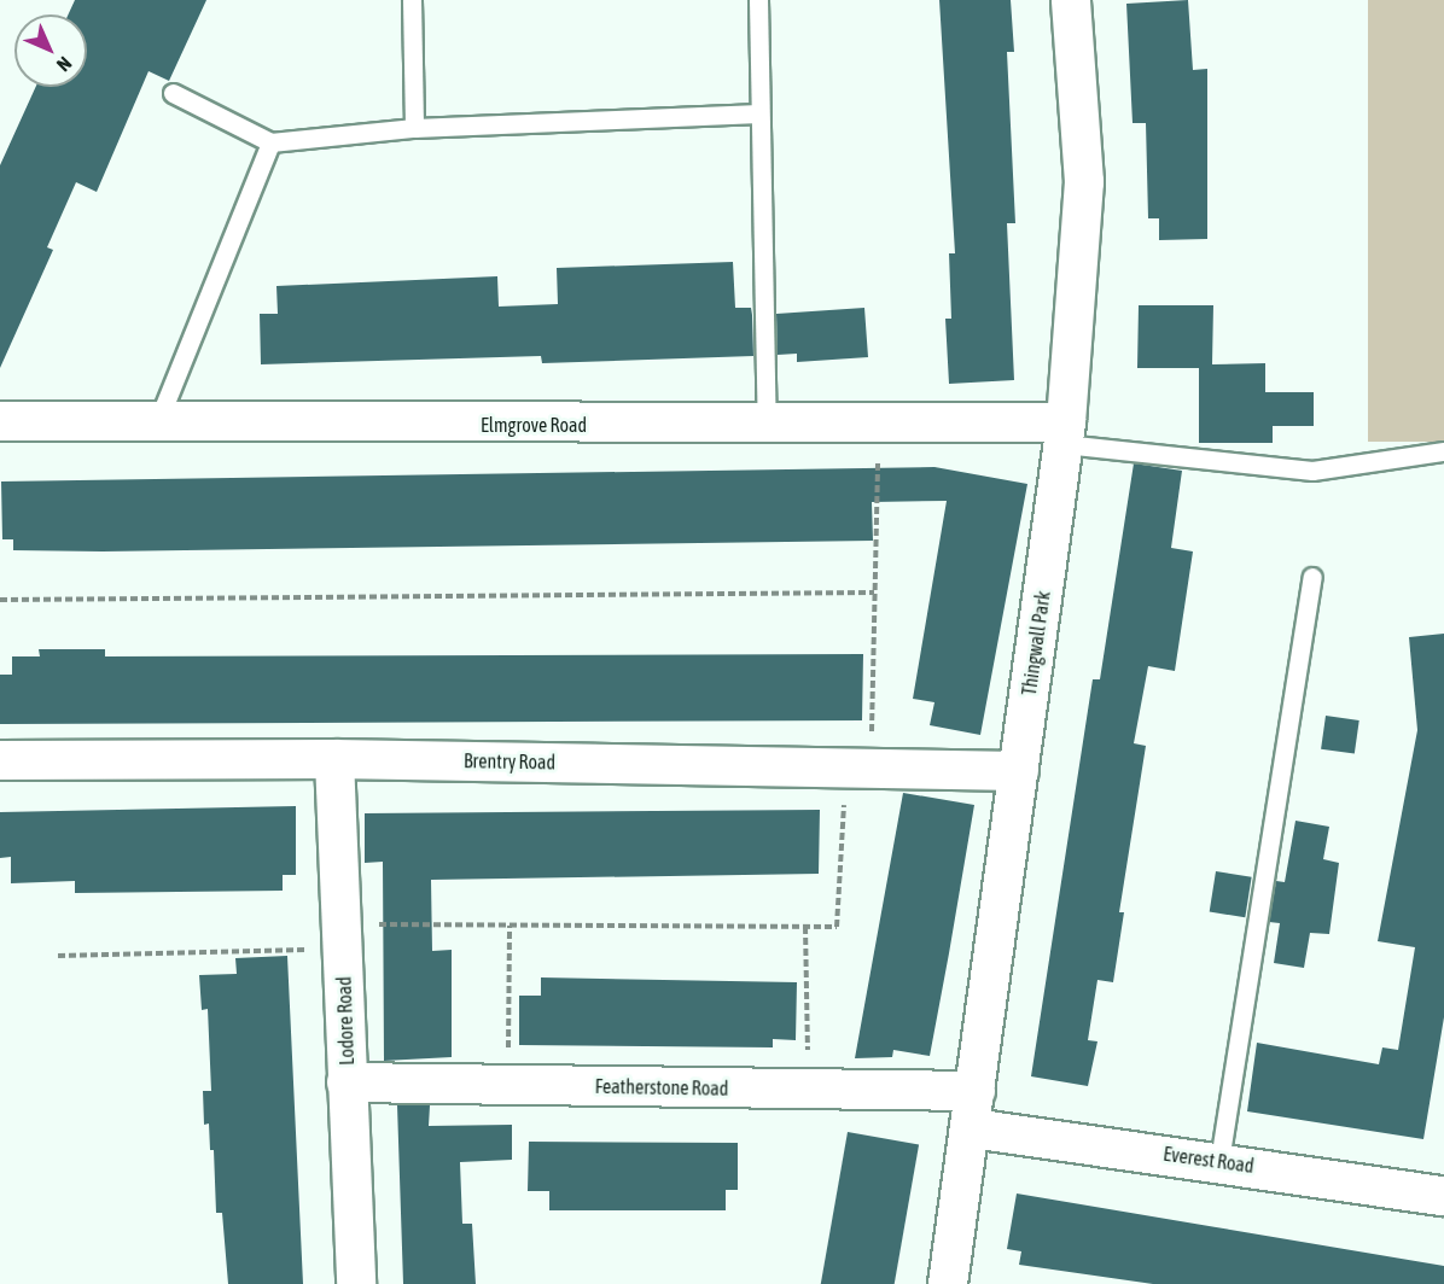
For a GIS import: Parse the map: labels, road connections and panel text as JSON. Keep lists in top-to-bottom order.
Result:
{
  "streets": {
    "street": [
      "Elmgrove Road",
      "Thingwall Park",
      "Brentry Road",
      "Lodore Road",
      "Featherstone Road",
      "Everest Road"
    ]
  },
  "crossings": [
    ["Elmgrove Road", "Thingwall Park"],
    ["Thingwall Park", "Brentry Road"],
    ["Thingwall Park", "Featherstone Road"],
    ["Thingwall Park", "Everest Road"],
    ["Brentry Road", "Lodore Road"],
    ["Lodore Road", "Featherstone Road"]
  ],
  "north": "bottom right"
}
